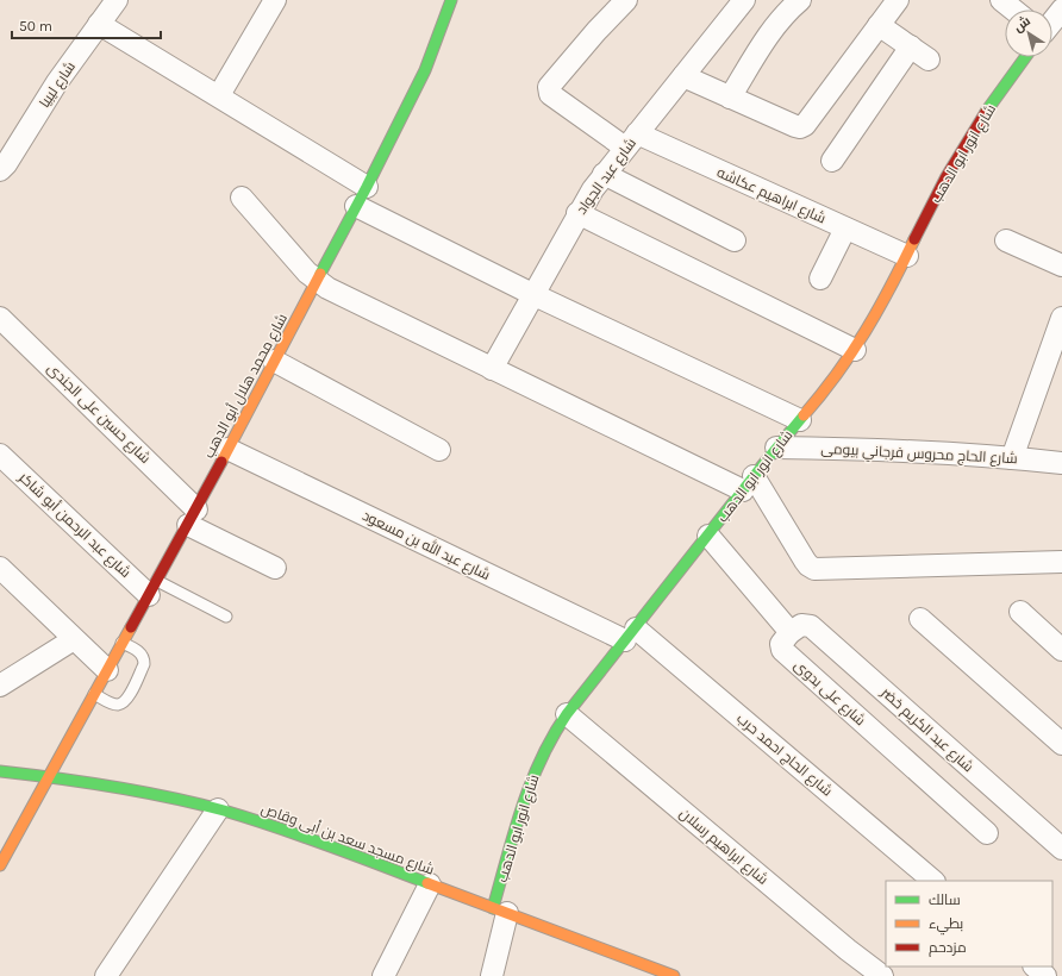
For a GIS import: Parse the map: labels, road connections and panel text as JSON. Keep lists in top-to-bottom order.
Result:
{
  "streets": {
    "street": [
      "شارع ليبيا",
      "شارع انور ابو الدهب",
      "شارع عبد الجواد",
      "شارع ابراهيم عكاشه",
      "شارع محمد هلال أبو الدهب",
      "شارع حسين على الجندى",
      "شارع الحاج محروس فرجاني بيومى",
      "شارع عبد الرحمن أبو شاكر",
      "شارع عبد الله بن مسعود",
      "شارع على بدوى",
      "شارع عبد الكريم خضر",
      "شارع الحاج احمد حرب",
      "شارع مسجد سعد بن أبى وقاص",
      "شارع ابراهيم رسلان"
    ]
  },
  "crossings": [
    ["شارع انور ابو الدهب", "شارع ابراهيم عكاشه"],
    ["شارع انور ابو الدهب", "شارع الحاج محروس فرجاني بيومى"],
    ["شارع انور ابو الدهب", "شارع عبد الله بن مسعود"],
    ["شارع انور ابو الدهب", "شارع الحاج احمد حرب"],
    ["شارع انور ابو الدهب", "شارع مسجد سعد بن أبى وقاص"],
    ["شارع انور ابو الدهب", "شارع ابراهيم رسلان"],
    ["شارع عبد الجواد", "شارع ابراهيم عكاشه"],
    ["شارع محمد هلال أبو الدهب", "شارع حسين على الجندى"],
    ["شارع محمد هلال أبو الدهب", "شارع عبد الرحمن أبو شاكر"],
    ["شارع محمد هلال أبو الدهب", "شارع عبد الله بن مسعود"],
    ["شارع محمد هلال أبو الدهب", "شارع مسجد سعد بن أبى وقاص"],
    ["شارع عبد الله بن مسعود", "شارع الحاج احمد حرب"],
    ["شارع على بدوى", "شارع عبد الكريم خضر"]
  ],
  "legend": ["سالك", "بطيء", "مزدحم"],
  "scale_bar": "50 m",
  "north": "top left"
}
